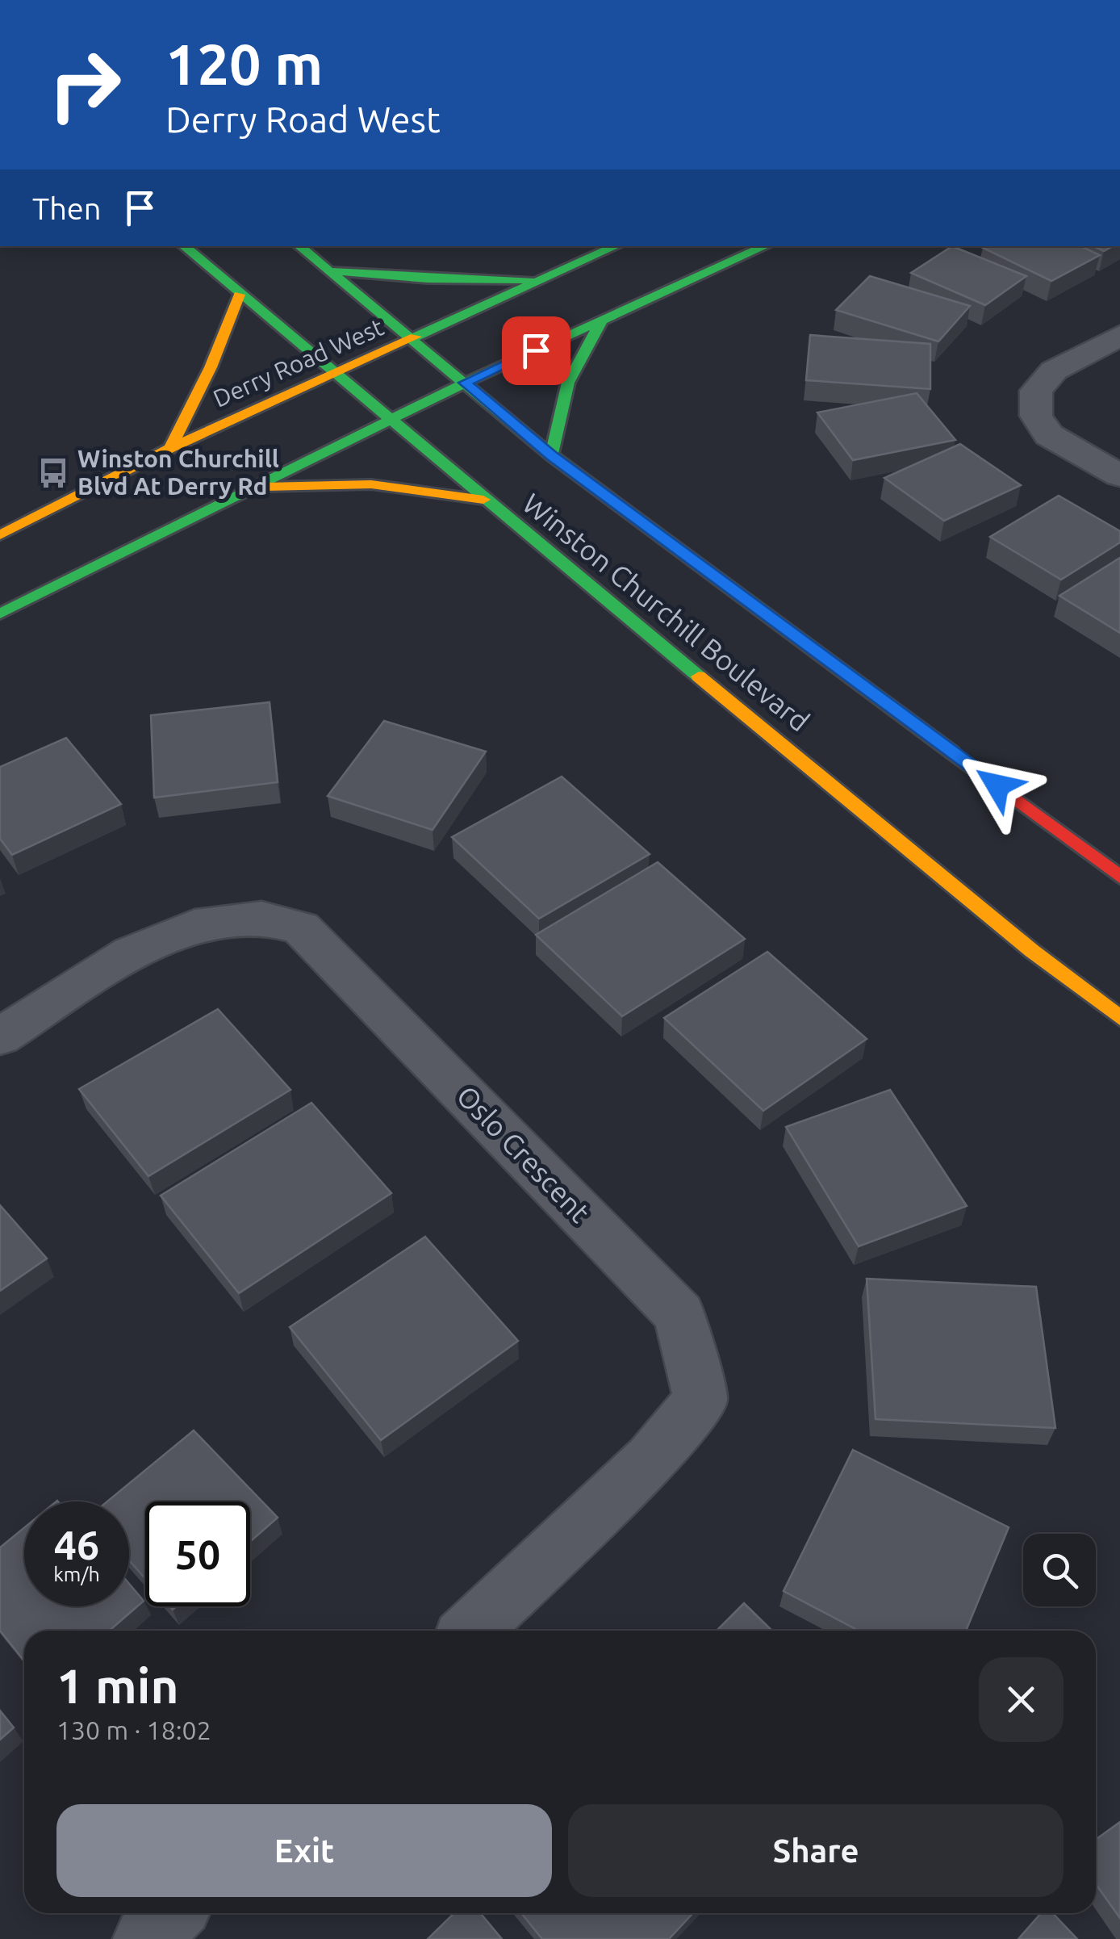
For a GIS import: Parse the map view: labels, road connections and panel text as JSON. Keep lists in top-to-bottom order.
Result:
{
  "streets": {
    "main road": ["Derry Road West", "Winston Churchill Boulevard"],
    "street": ["Oslo Crescent"]
  },
  "crossings": [
    ["Derry Road West", "Winston Churchill Boulevard"]
  ],
  "places": {
    "bus stop": ["Winston Churchill Blvd At Derry Rd"]
  },
  "page": {
    "turn": ["120 m", "Derry Road West"],
    "then": "Then",
    "speed": "46 km/h",
    "limit": "50",
    "heading": ["1 min", "130 m · 18:02"],
    "buttons": ["Exit", "Share"]
  }
}
